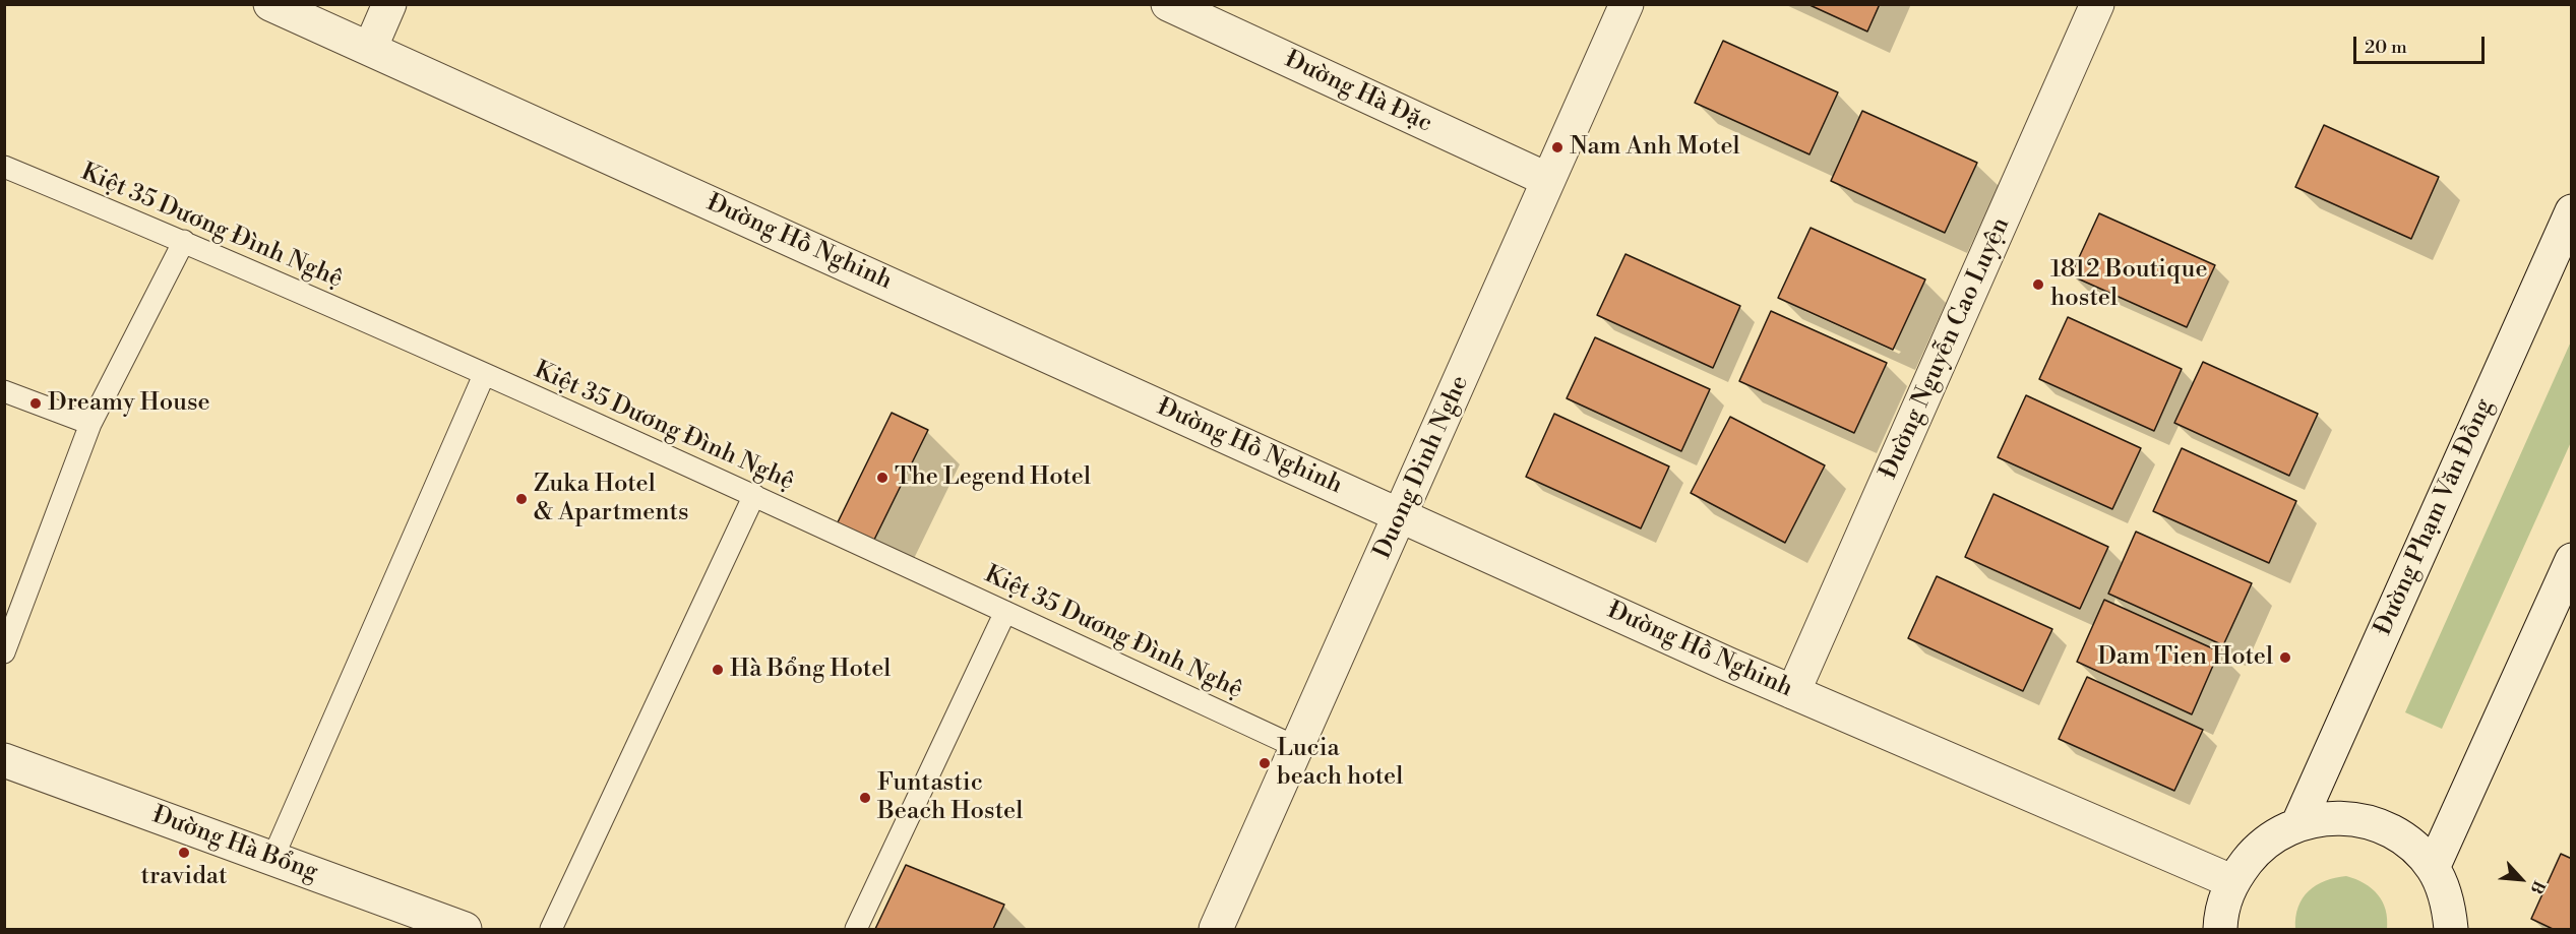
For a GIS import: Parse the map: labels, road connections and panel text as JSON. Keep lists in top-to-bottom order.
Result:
{
  "streets": {
    "street": [
      "Đường Hà Đặc",
      "Đường Hồ Nghinh",
      "Đường Nguyễn Cao Luyện",
      "Duong Dinh Nghe",
      "Đường Phạm Văn Đồng",
      "Đường Hà Bổng"
    ],
    "lane": ["Kiệt 35 Dương Đình Nghệ"]
  },
  "crossings": [
    ["Đường Hà Đặc", "Duong Dinh Nghe"],
    ["Kiệt 35 Dương Đình Nghệ", "Duong Dinh Nghe"],
    ["Đường Hồ Nghinh", "Đường Nguyễn Cao Luyện"],
    ["Đường Hồ Nghinh", "Duong Dinh Nghe"]
  ],
  "places": [
    "Nam Anh Motel",
    "1812 Boutique hostel",
    "Dreamy House",
    "The Legend Hotel",
    "Zuka Hotel & Apartments",
    "Dam Tien Hotel",
    "Hà Bổng Hotel",
    "Lucia beach hotel",
    "Funtastic Beach Hostel",
    "travidat"
  ],
  "scale_bar": "20 m",
  "north": "bottom right"
}
